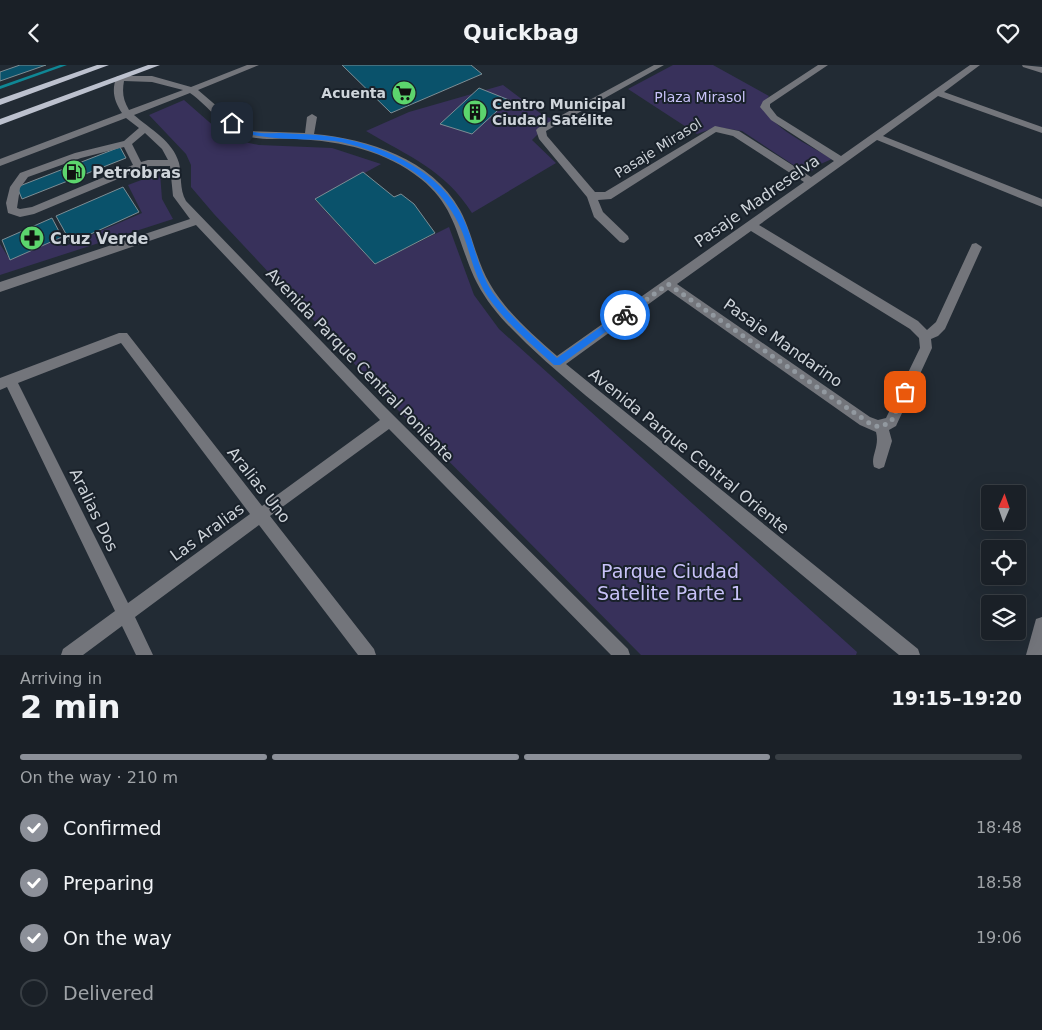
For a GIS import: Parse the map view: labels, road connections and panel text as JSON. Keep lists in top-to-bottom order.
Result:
{
  "streets": {
    "street": [
      "Pasaje Mirasol",
      "Pasaje Madreselva",
      "Pasaje Mandarino",
      "Avenida Parque Central Poniente",
      "Avenida Parque Central Oriente",
      "Aralias Uno",
      "Aralias Dos",
      "Las Aralias"
    ]
  },
  "crossings": [
    ["Pasaje Mirasol", "Pasaje Madreselva"],
    ["Pasaje Madreselva", "Pasaje Mandarino"],
    ["Pasaje Madreselva", "Avenida Parque Central Oriente"],
    ["Avenida Parque Central Poniente", "Avenida Parque Central Oriente"],
    ["Avenida Parque Central Poniente", "Las Aralias"],
    ["Aralias Uno", "Aralias Dos"],
    ["Aralias Uno", "Las Aralias"],
    ["Aralias Dos", "Las Aralias"]
  ],
  "parks": ["Plaza Mirasol", "Parque Ciudad Satelite Parte 1"],
  "places": {
    "supermarket": ["Acuenta"],
    "building": ["Centro Municipal Ciudad Satélite"],
    "fuel station": ["Petrobras"],
    "pharmacy": ["Cruz Verde"]
  },
  "north": "top",
  "page": {
    "header": "Quickbag",
    "heading": ["2 min", "Arriving in", "19:15–19:20"],
    "bar": "On the way · 210 m",
    "list": [
      ["Confirmed", "18:48"],
      ["Preparing", "18:58"],
      ["On the way", "19:06"],
      "Delivered"
    ]
  }
}
